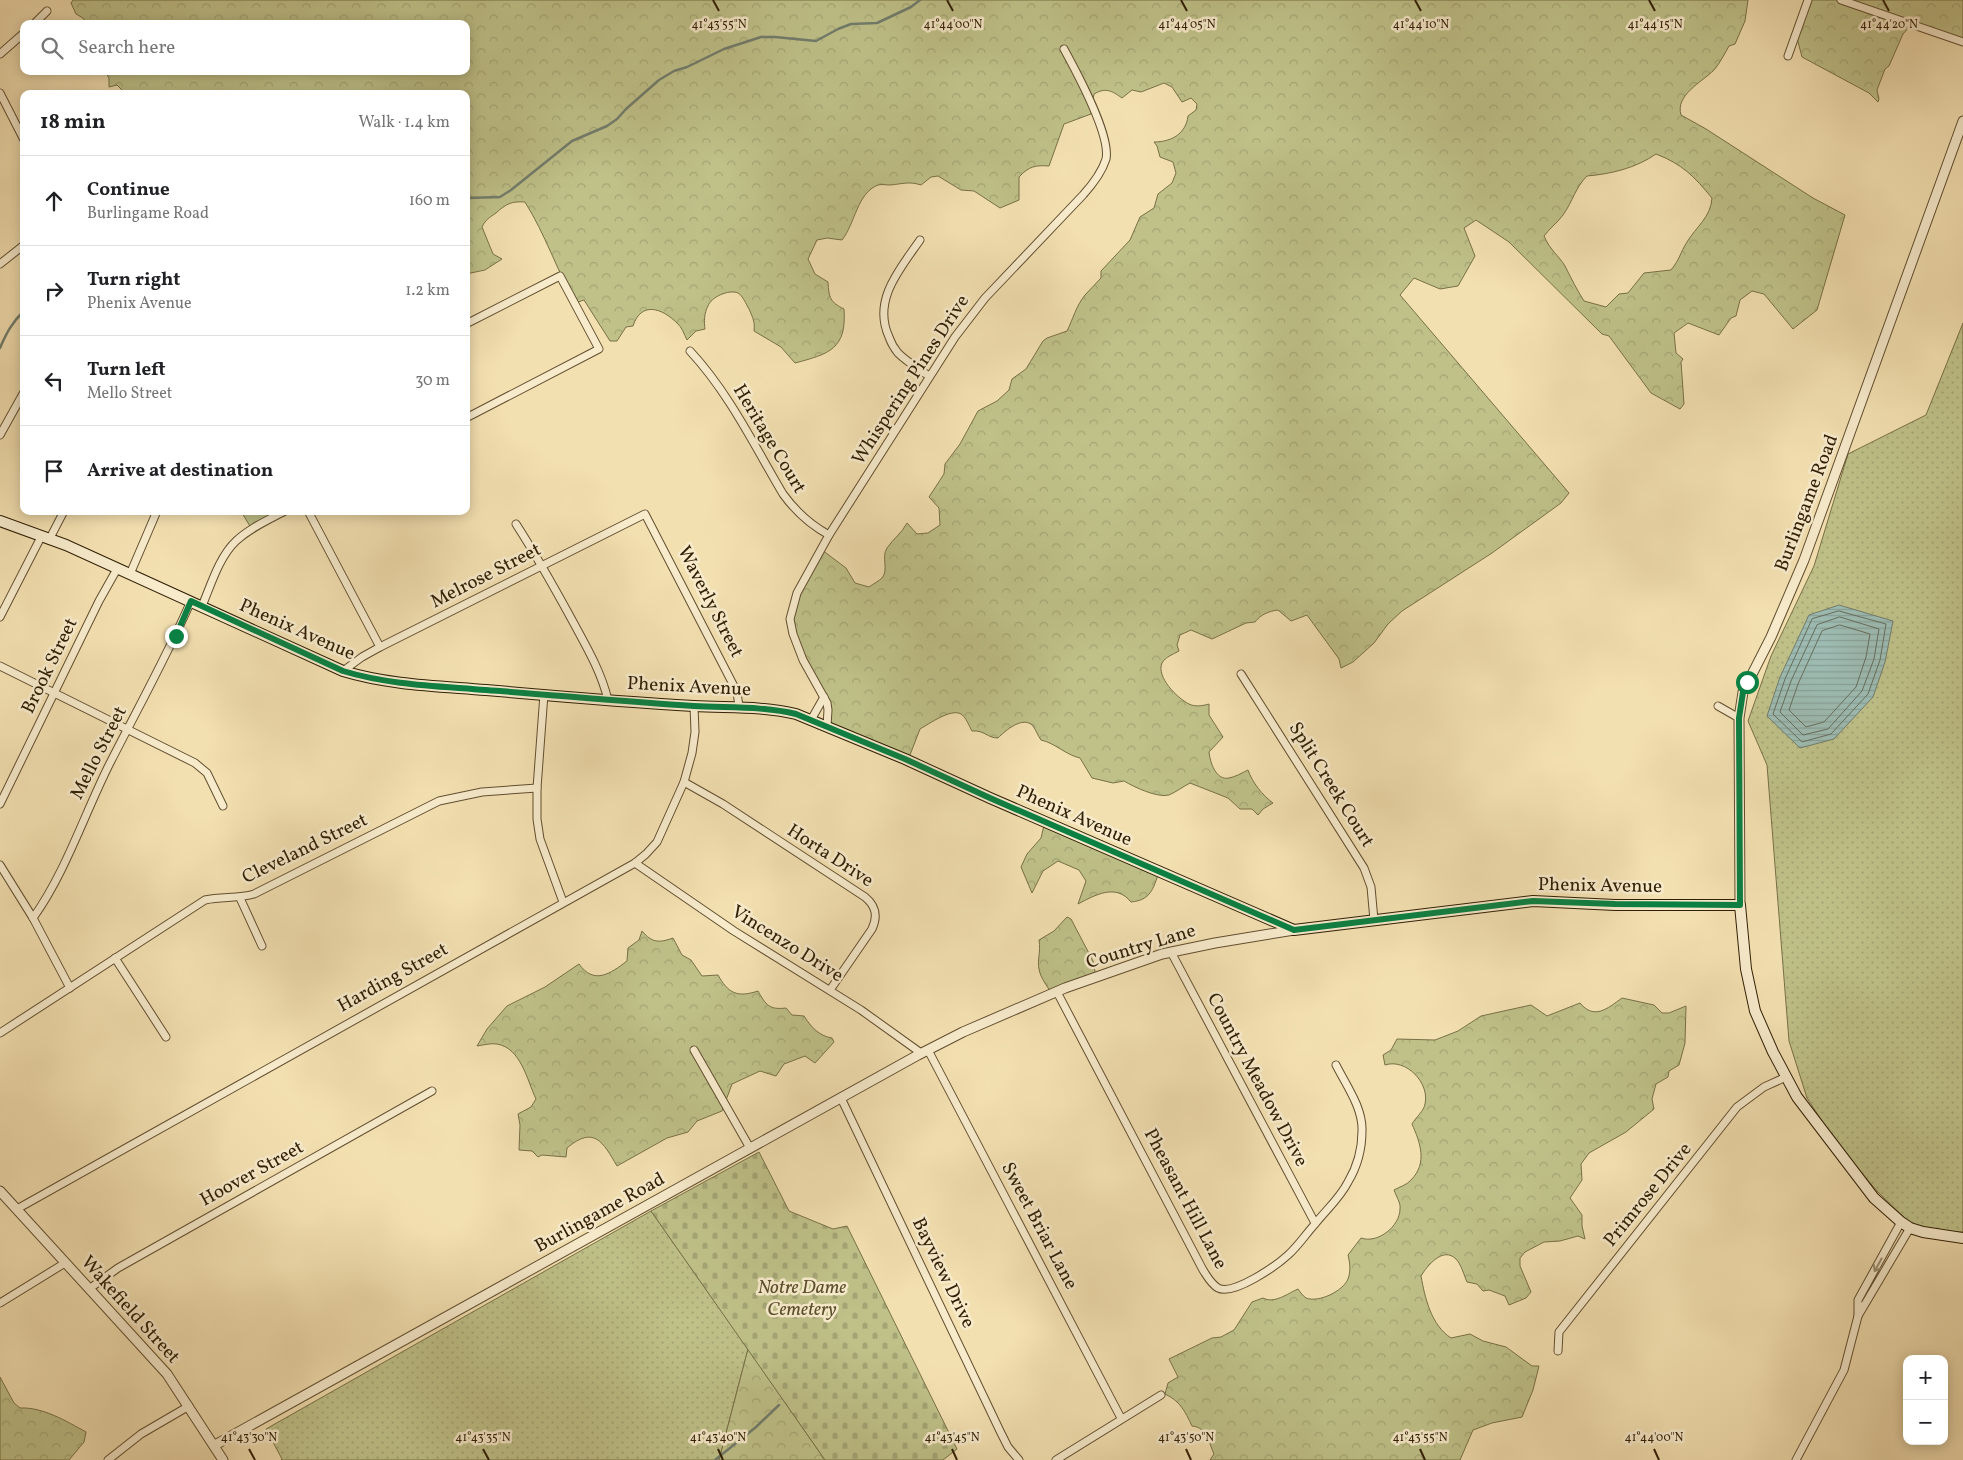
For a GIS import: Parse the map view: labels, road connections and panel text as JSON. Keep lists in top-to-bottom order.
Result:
{
  "streets": {
    "main road": ["Phenix Avenue"],
    "street": [
      "Whispering Pines Drive",
      "Heritage Court",
      "Burlingame Road",
      "Melrose Street",
      "Waverly Street",
      "Brook Street",
      "Mello Street",
      "Split Creek Court",
      "Cleveland Street",
      "Horta Drive",
      "Vincenzo Drive",
      "Country Lane",
      "Harding Street",
      "Country Meadow Drive",
      "Hoover Street",
      "Primrose Drive",
      "Pheasant Hill Lane",
      "Sweet Briar Lane",
      "Bayview Drive",
      "Wakefield Street"
    ]
  },
  "crossings": [
    ["Whispering Pines Drive", "Heritage Court"],
    ["Whispering Pines Drive", "Phenix Avenue"],
    ["Burlingame Road", "Phenix Avenue"],
    ["Burlingame Road", "Vincenzo Drive"],
    ["Burlingame Road", "Country Lane"],
    ["Burlingame Road", "Sweet Briar Lane"],
    ["Burlingame Road", "Bayview Drive"],
    ["Burlingame Road", "Wakefield Street"],
    ["Melrose Street", "Waverly Street"],
    ["Melrose Street", "Phenix Avenue"],
    ["Waverly Street", "Phenix Avenue"],
    ["Phenix Avenue", "Brook Street"],
    ["Phenix Avenue", "Mello Street"],
    ["Phenix Avenue", "Split Creek Court"],
    ["Phenix Avenue", "Country Lane"],
    ["Phenix Avenue", "Harding Street"],
    ["Horta Drive", "Vincenzo Drive"],
    ["Horta Drive", "Harding Street"],
    ["Vincenzo Drive", "Harding Street"],
    ["Vincenzo Drive", "Sweet Briar Lane"],
    ["Country Lane", "Country Meadow Drive"],
    ["Country Lane", "Pheasant Hill Lane"],
    ["Harding Street", "Wakefield Street"],
    ["Country Meadow Drive", "Pheasant Hill Lane"],
    ["Hoover Street", "Wakefield Street"]
  ],
  "parks": ["Notre Dame Cemetery"],
  "page": {
    "search": "Search here",
    "heading": ["18 min", "Walk · 1.4 km"],
    "list": [
      ["Continue", "Burlingame Road", "160 m"],
      ["Turn right", "Phenix Avenue", "1.2 km"],
      ["Turn left", "Mello Street", "30 m"],
      "Arrive at destination"
    ],
    "map_buttons": ["+", "−"]
  },
  "coordinates": [
    "41°43'55\"N",
    "41°44'05\"N",
    "41°44'10\"N",
    "41°44'15\"N",
    "41°44'00\"N",
    "41°44'20\"N",
    "41°43'30\"N",
    "41°43'35\"N",
    "41°43'40\"N",
    "41°43'45\"N",
    "41°43'50\"N"
  ]
}
